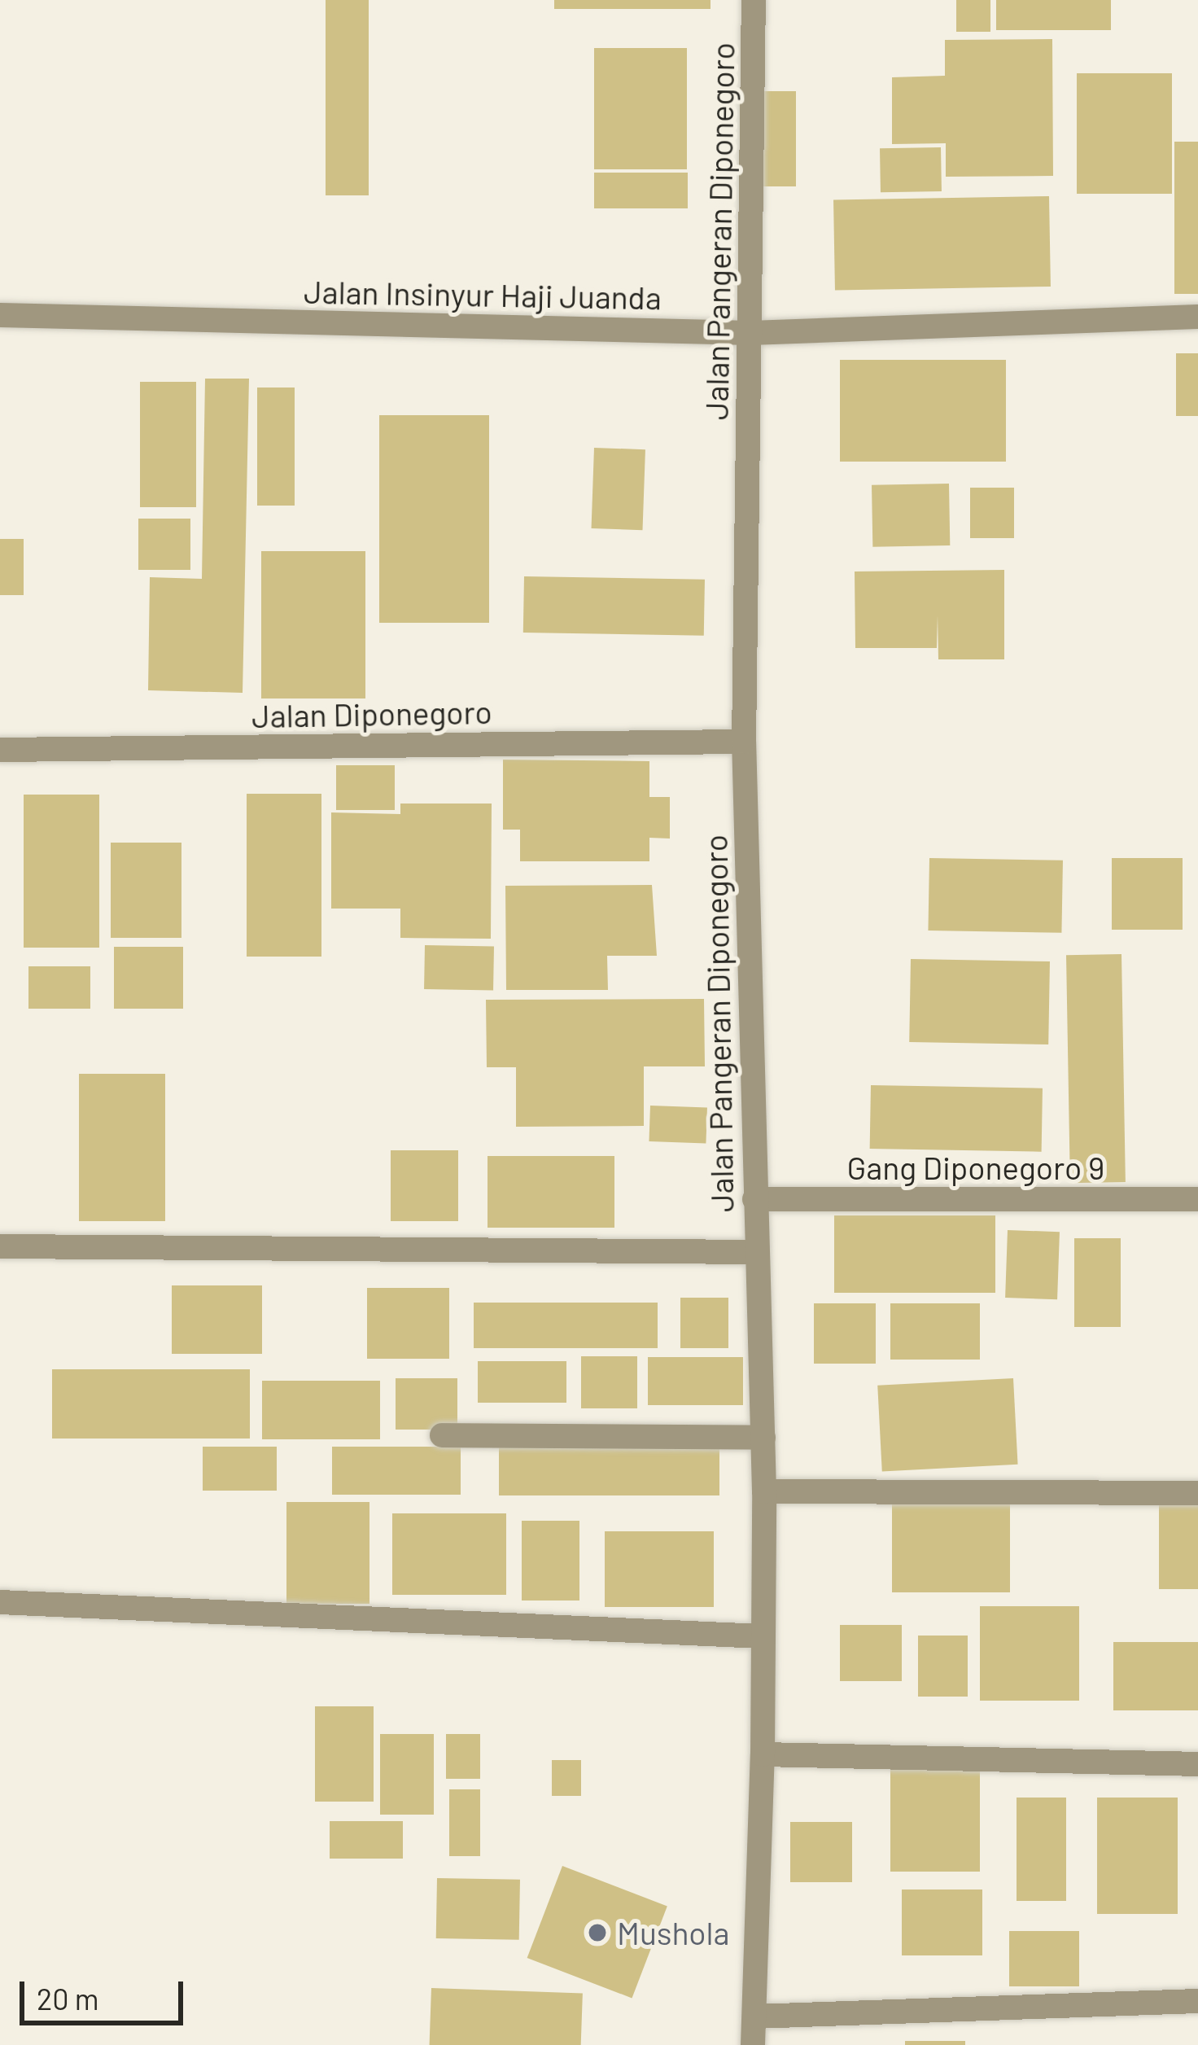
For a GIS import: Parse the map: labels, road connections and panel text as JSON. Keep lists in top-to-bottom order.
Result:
{
  "streets": {
    "street": [
      "Jalan Pangeran Diponegoro",
      "Jalan Insinyur Haji Juanda",
      "Jalan Diponegoro",
      "Gang Diponegoro 9"
    ]
  },
  "crossings": [
    ["Jalan Pangeran Diponegoro", "Jalan Insinyur Haji Juanda"],
    ["Jalan Pangeran Diponegoro", "Jalan Diponegoro"],
    ["Jalan Pangeran Diponegoro", "Gang Diponegoro 9"]
  ],
  "places": ["Mushola"],
  "scale_bar": "20 m"
}
